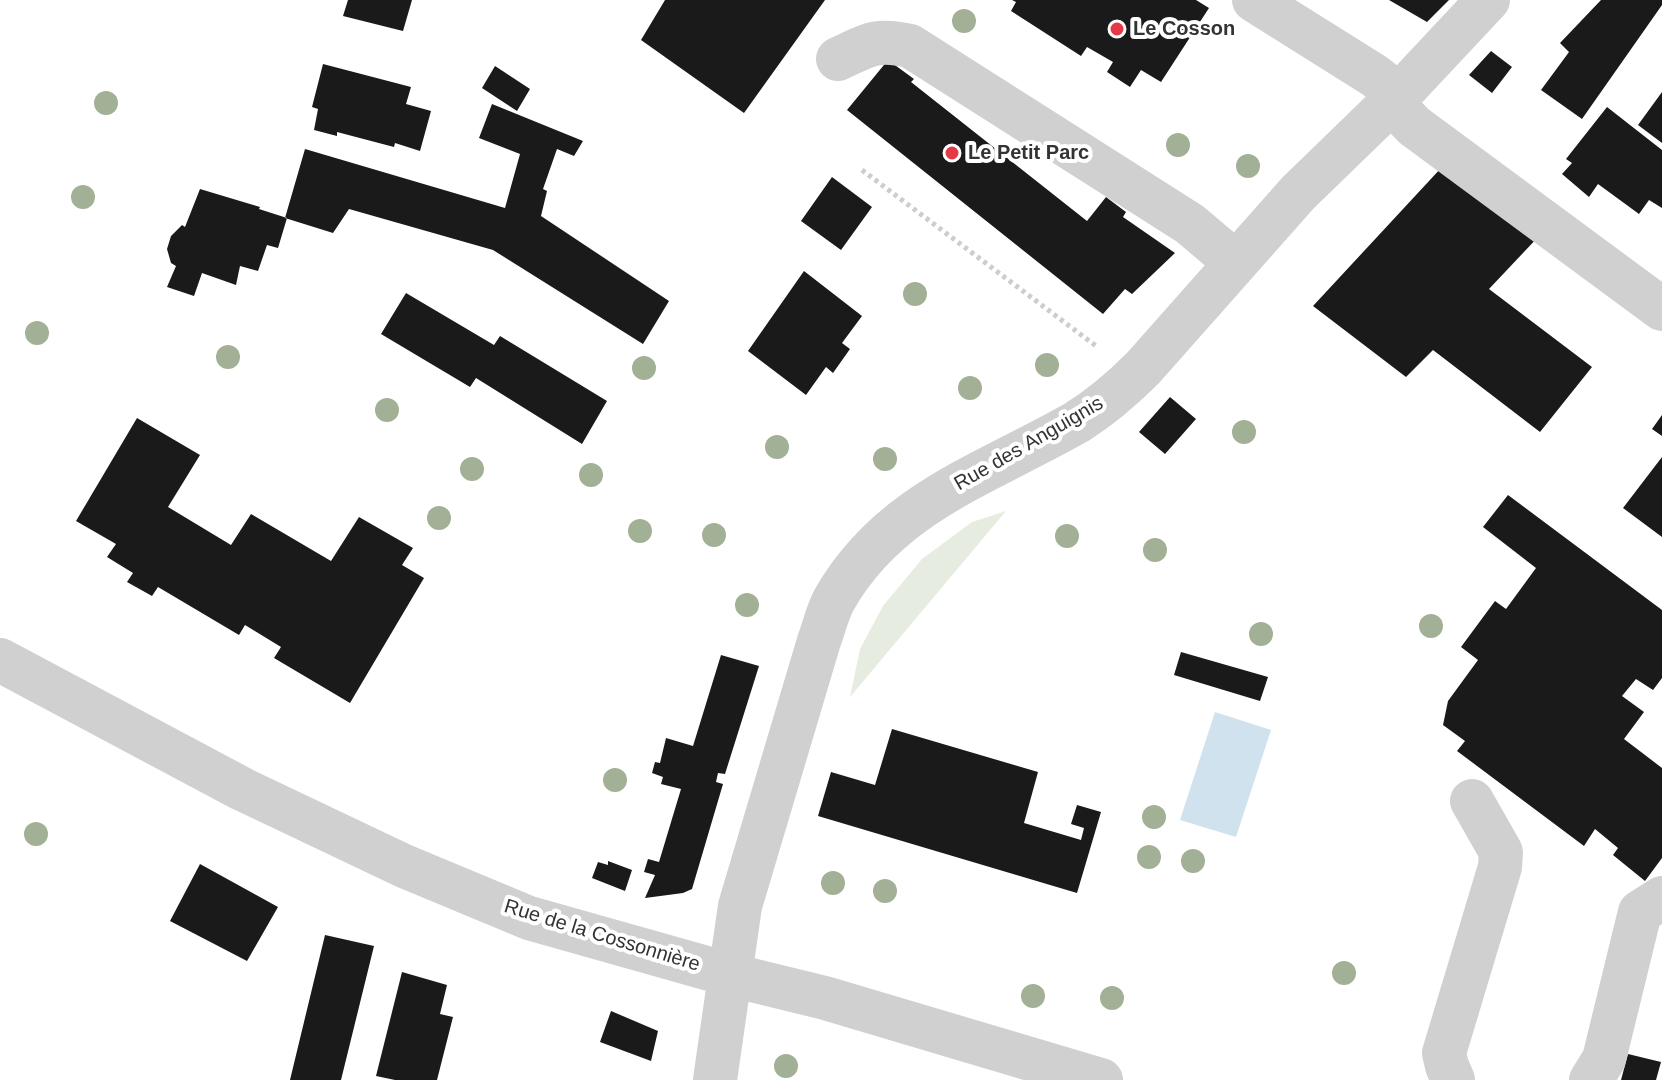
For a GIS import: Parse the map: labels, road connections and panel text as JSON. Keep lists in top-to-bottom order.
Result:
{
  "streets": {
    "street": ["Rue des Anguignis", "Rue de la Cossonnière"]
  },
  "crossings": [
    ["Rue des Anguignis", "Rue de la Cossonnière"]
  ],
  "places": ["Le Cosson", "Le Petit Parc"]
}
